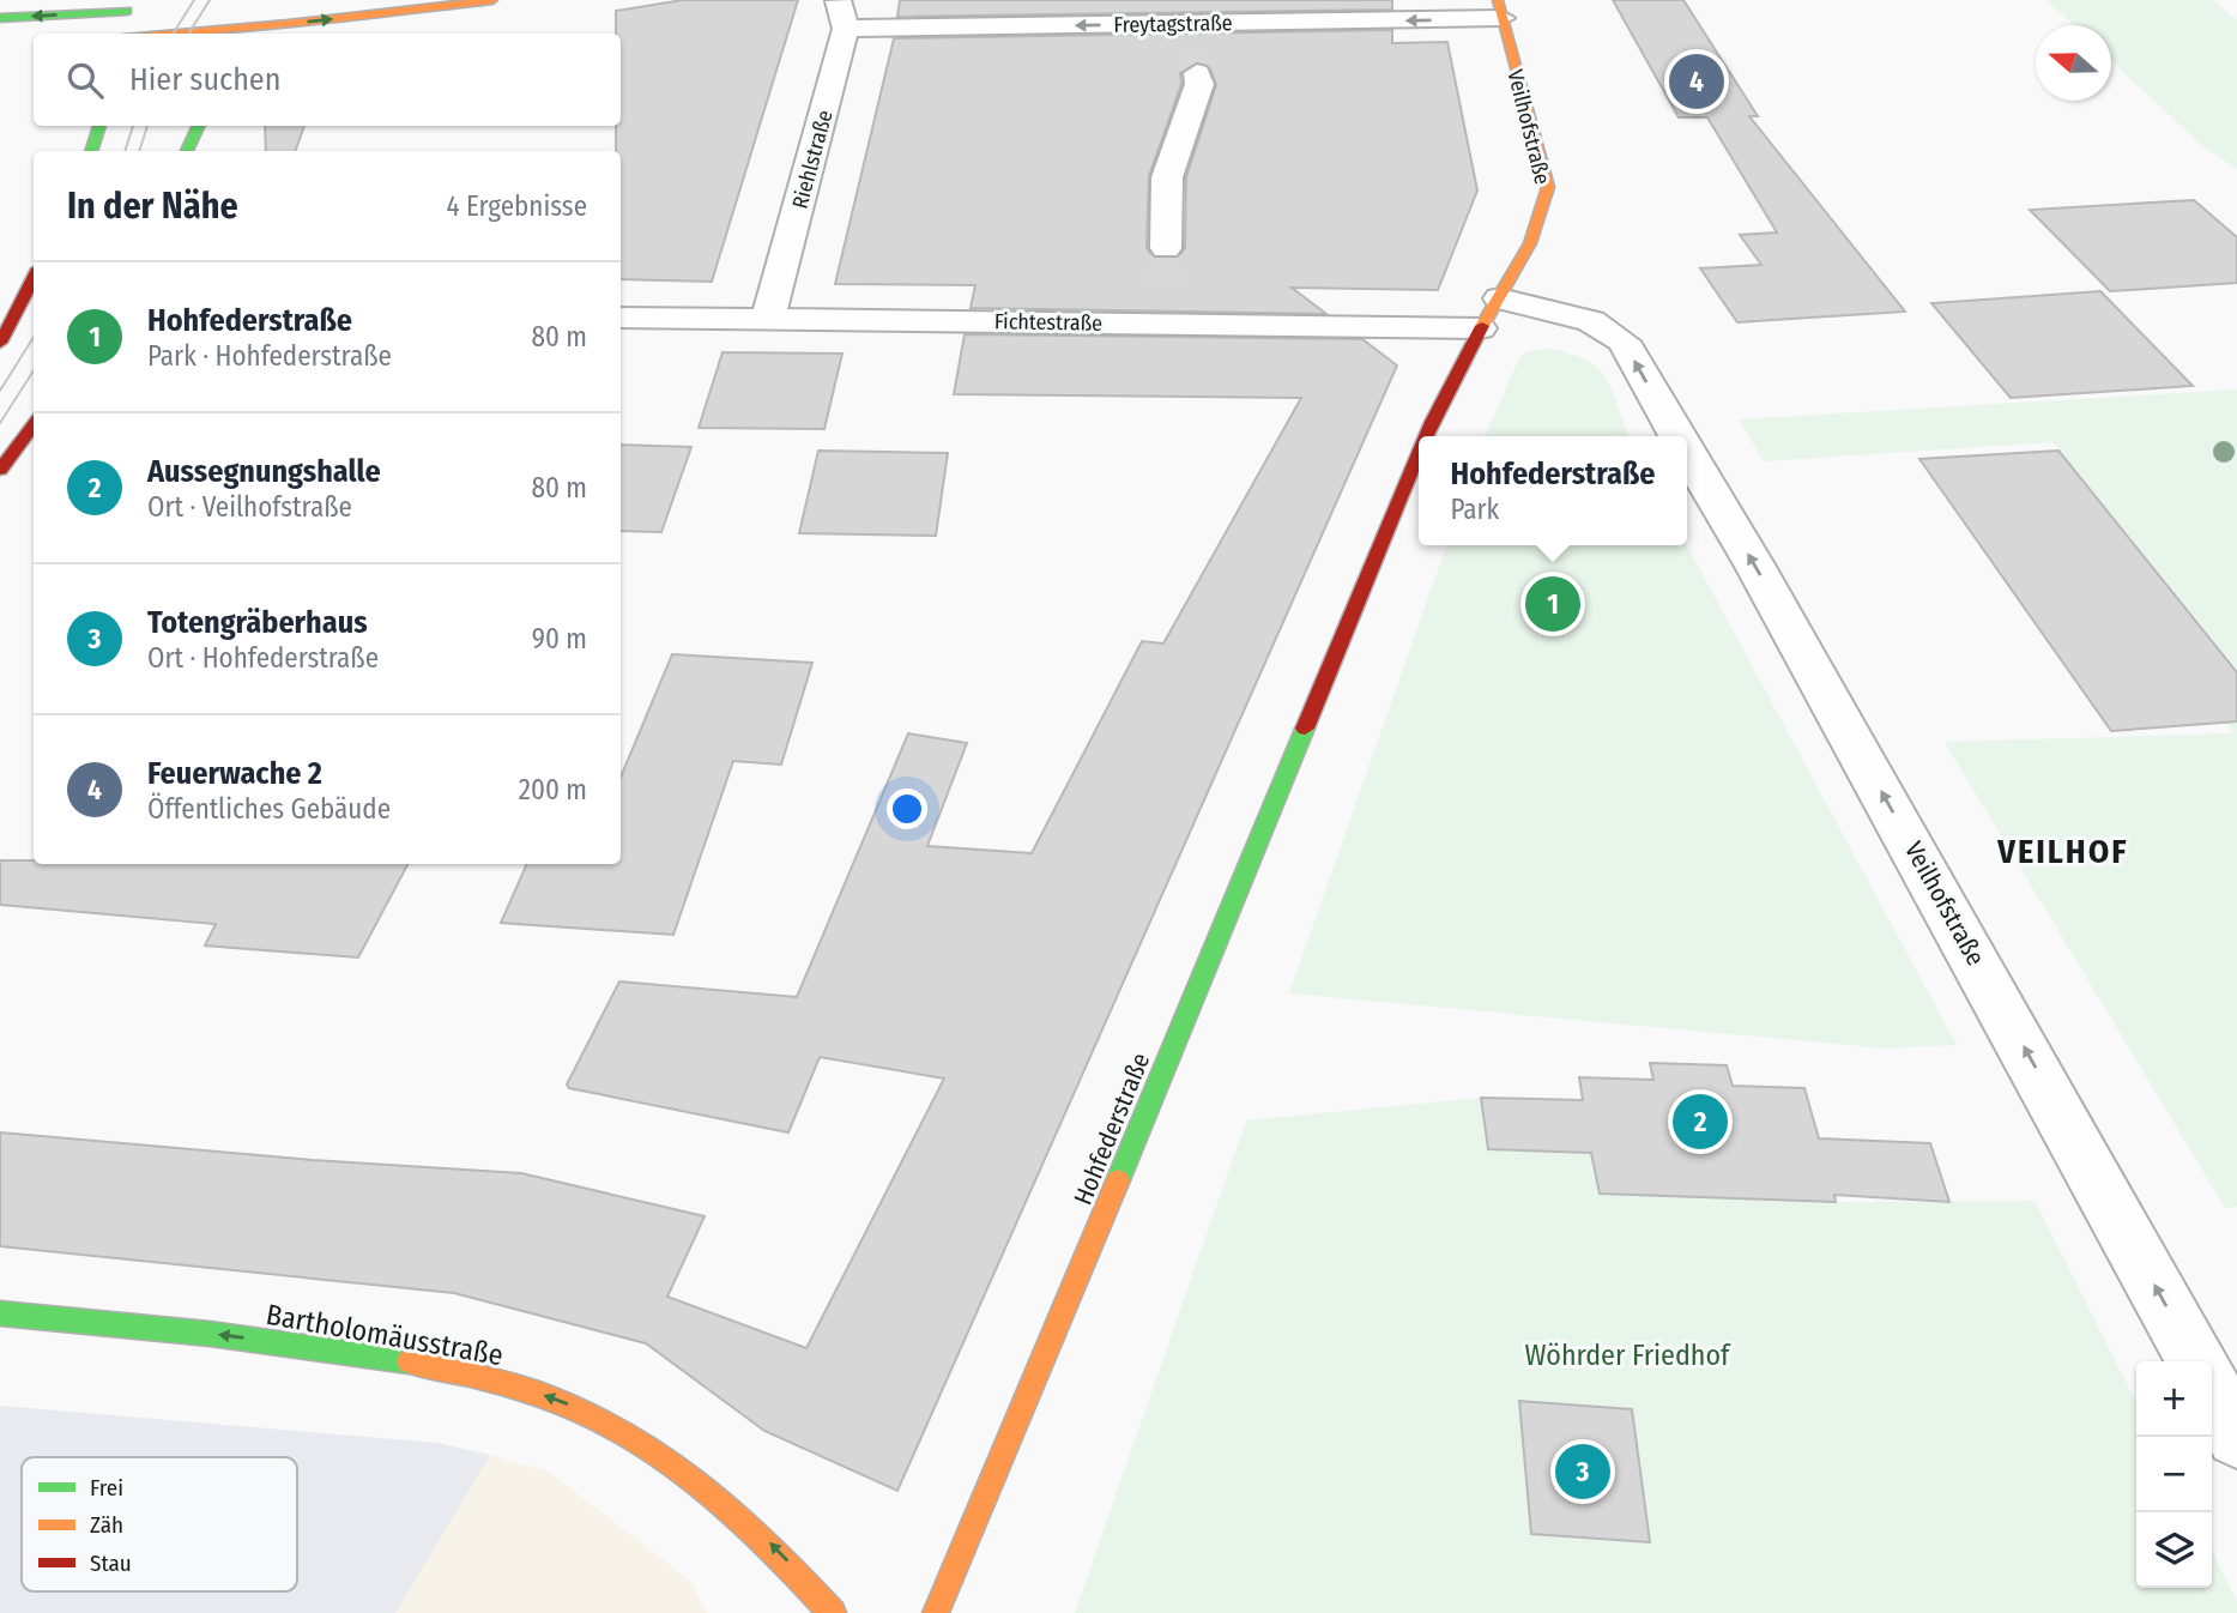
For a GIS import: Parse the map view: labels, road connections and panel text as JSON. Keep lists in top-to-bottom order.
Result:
{
  "streets": {
    "street": [
      "Freytagstraße",
      "Veilhofstraße",
      "Riehlstraße",
      "Fichtestraße",
      "Hohfederstraße",
      "Bartholomäusstraße"
    ]
  },
  "crossings": [
    ["Freytagstraße", "Veilhofstraße"],
    ["Freytagstraße", "Riehlstraße"],
    ["Veilhofstraße", "Hohfederstraße"],
    ["Riehlstraße", "Fichtestraße"],
    ["Fichtestraße", "Hohfederstraße"]
  ],
  "one_way": ["Freytagstraße", "Veilhofstraße", "Bartholomäusstraße"],
  "districts": ["VEILHOF"],
  "parks": ["Wöhrder Friedhof"],
  "legend": ["Frei", "Zäh", "Stau"],
  "north": "left",
  "page": {
    "search": "Hier suchen",
    "pins": [
      "4",
      "1",
      "2",
      "3"
    ],
    "heading": ["In der Nähe", "4 Ergebnisse"],
    "list": [
      {
        "mark": "1",
        "name": "Hohfederstraße",
        "note": "Park · Hohfederstraße",
        "value": "80 m"
      },
      {
        "mark": "2",
        "name": "Aussegnungshalle",
        "note": "Ort · Veilhofstraße",
        "value": "80 m"
      },
      {
        "mark": "3",
        "name": "Totengräberhaus",
        "note": "Ort · Hohfederstraße",
        "value": "90 m"
      },
      {
        "mark": "4",
        "name": "Feuerwache 2",
        "note": "Öffentliches Gebäude",
        "value": "200 m"
      }
    ],
    "popup": ["Hohfederstraße", "Park"],
    "map_buttons": ["+", "−"]
  }
}
